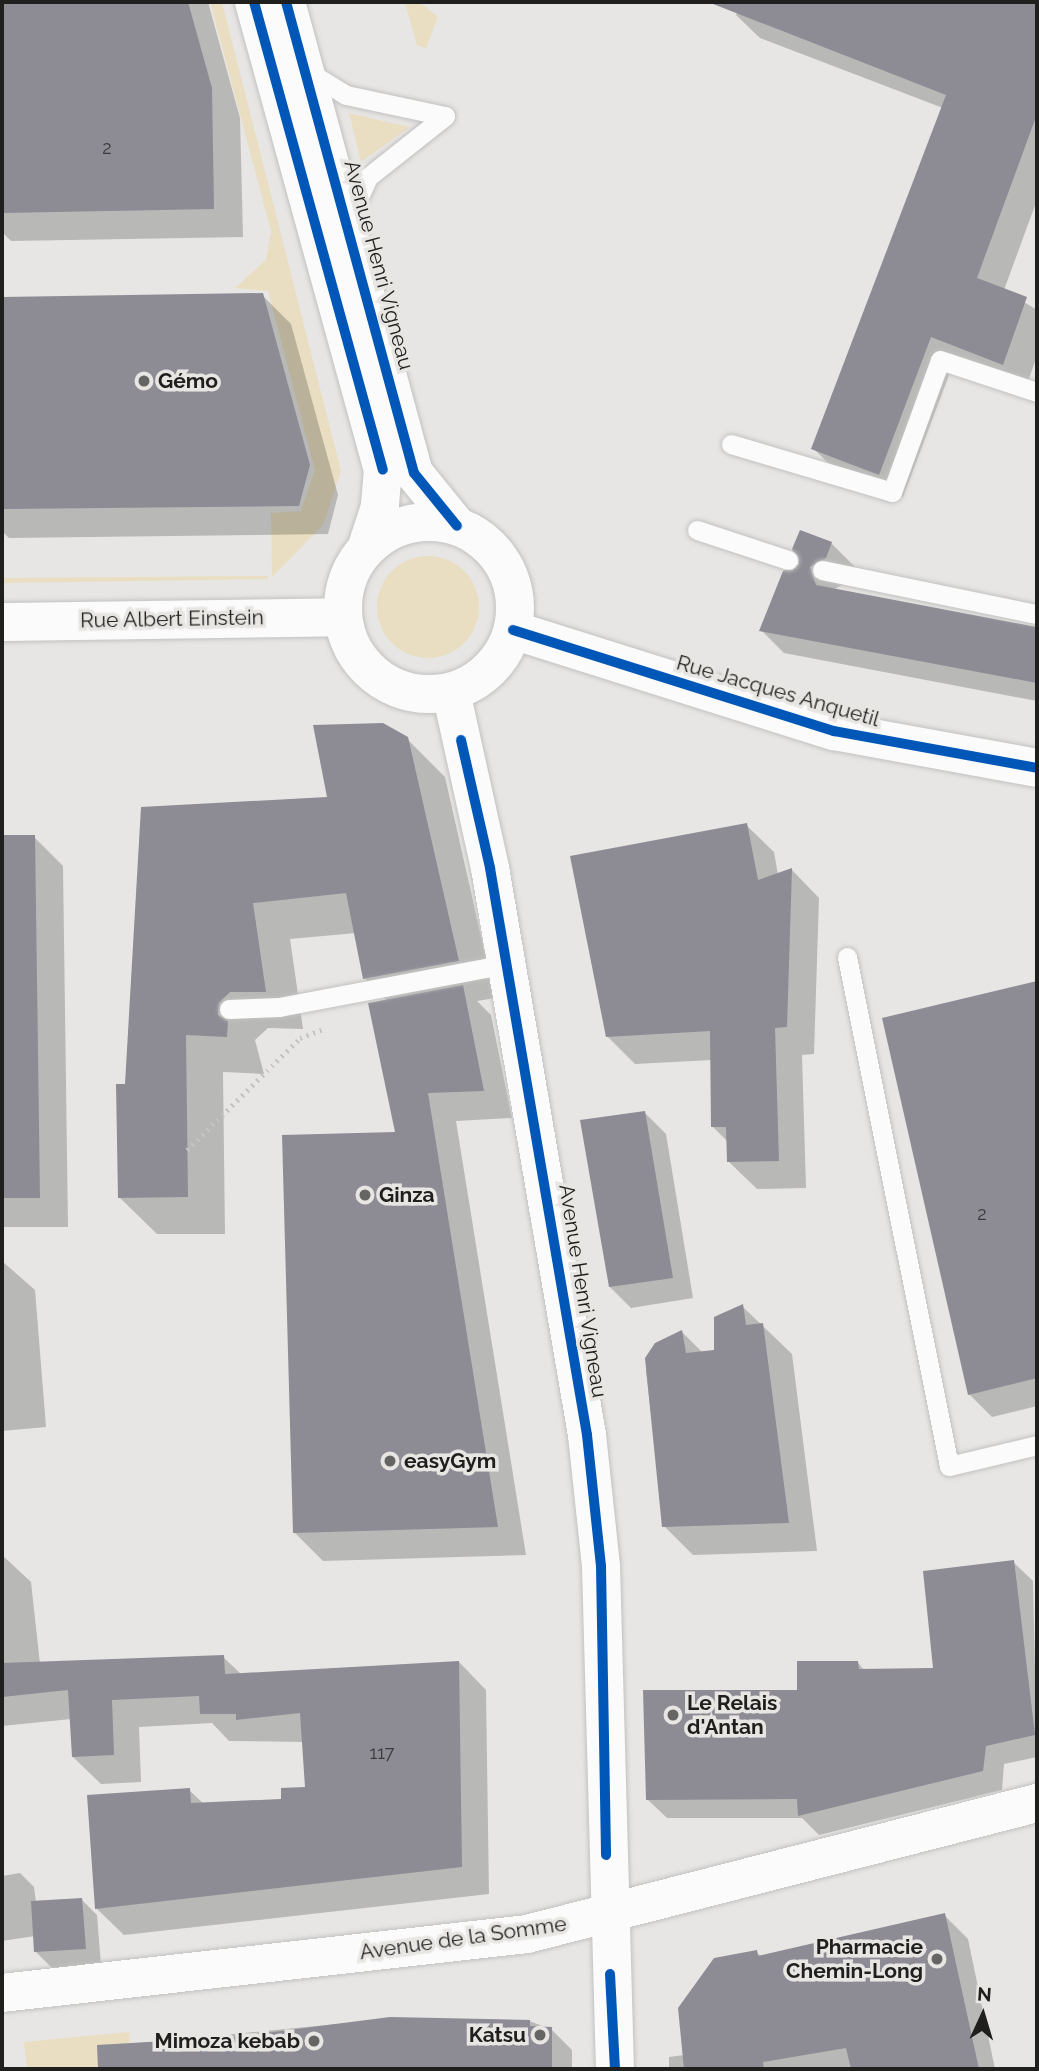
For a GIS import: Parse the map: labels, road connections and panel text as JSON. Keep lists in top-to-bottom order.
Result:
{
  "streets": {
    "street": [
      "Avenue Henri Vigneau",
      "Rue Albert Einstein",
      "Rue Jacques Anquetil",
      "Avenue de la Somme"
    ]
  },
  "crossings": [
    ["Avenue Henri Vigneau", "Rue Albert Einstein"],
    ["Avenue Henri Vigneau", "Rue Jacques Anquetil"],
    ["Avenue Henri Vigneau", "Avenue de la Somme"],
    ["Rue Albert Einstein", "Rue Jacques Anquetil"]
  ],
  "places": [
    "Gémo",
    "Ginza",
    "easyGym",
    "Le Relais d'Antan",
    "Pharmacie Chemin-Long",
    "Katsu",
    "Mimoza kebab"
  ],
  "house_numbers": ["2", "2", "117"],
  "north": "top"
}
